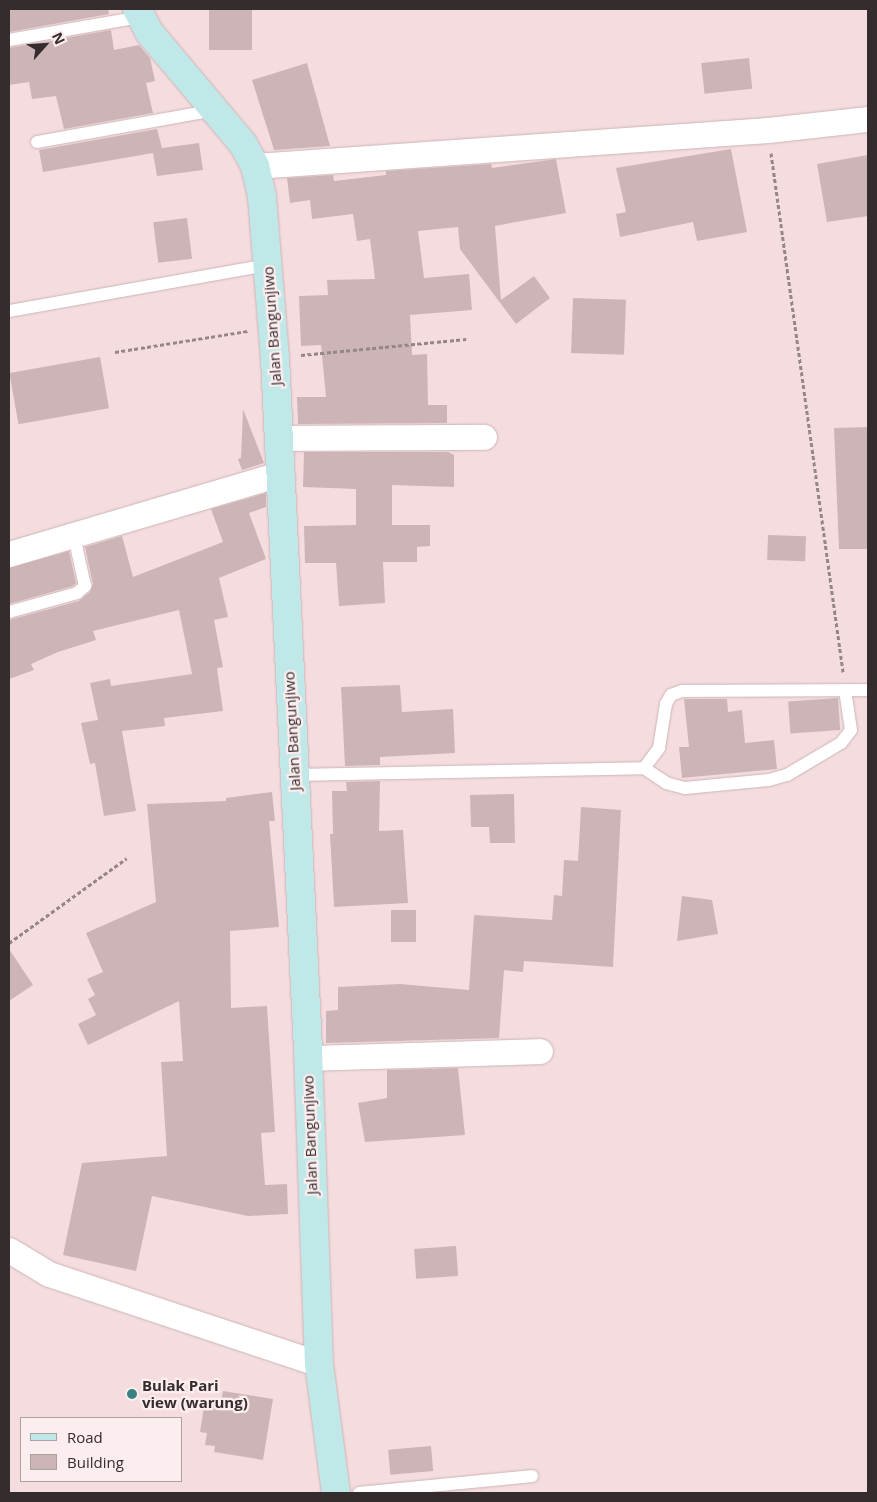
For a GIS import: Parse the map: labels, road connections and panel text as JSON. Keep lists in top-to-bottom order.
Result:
{
  "streets": {
    "main road": ["Jalan Bangunjiwo"]
  },
  "places": ["Bulak Pari view (warung)"],
  "legend": ["Road", "Building"],
  "north": "top right"
}
